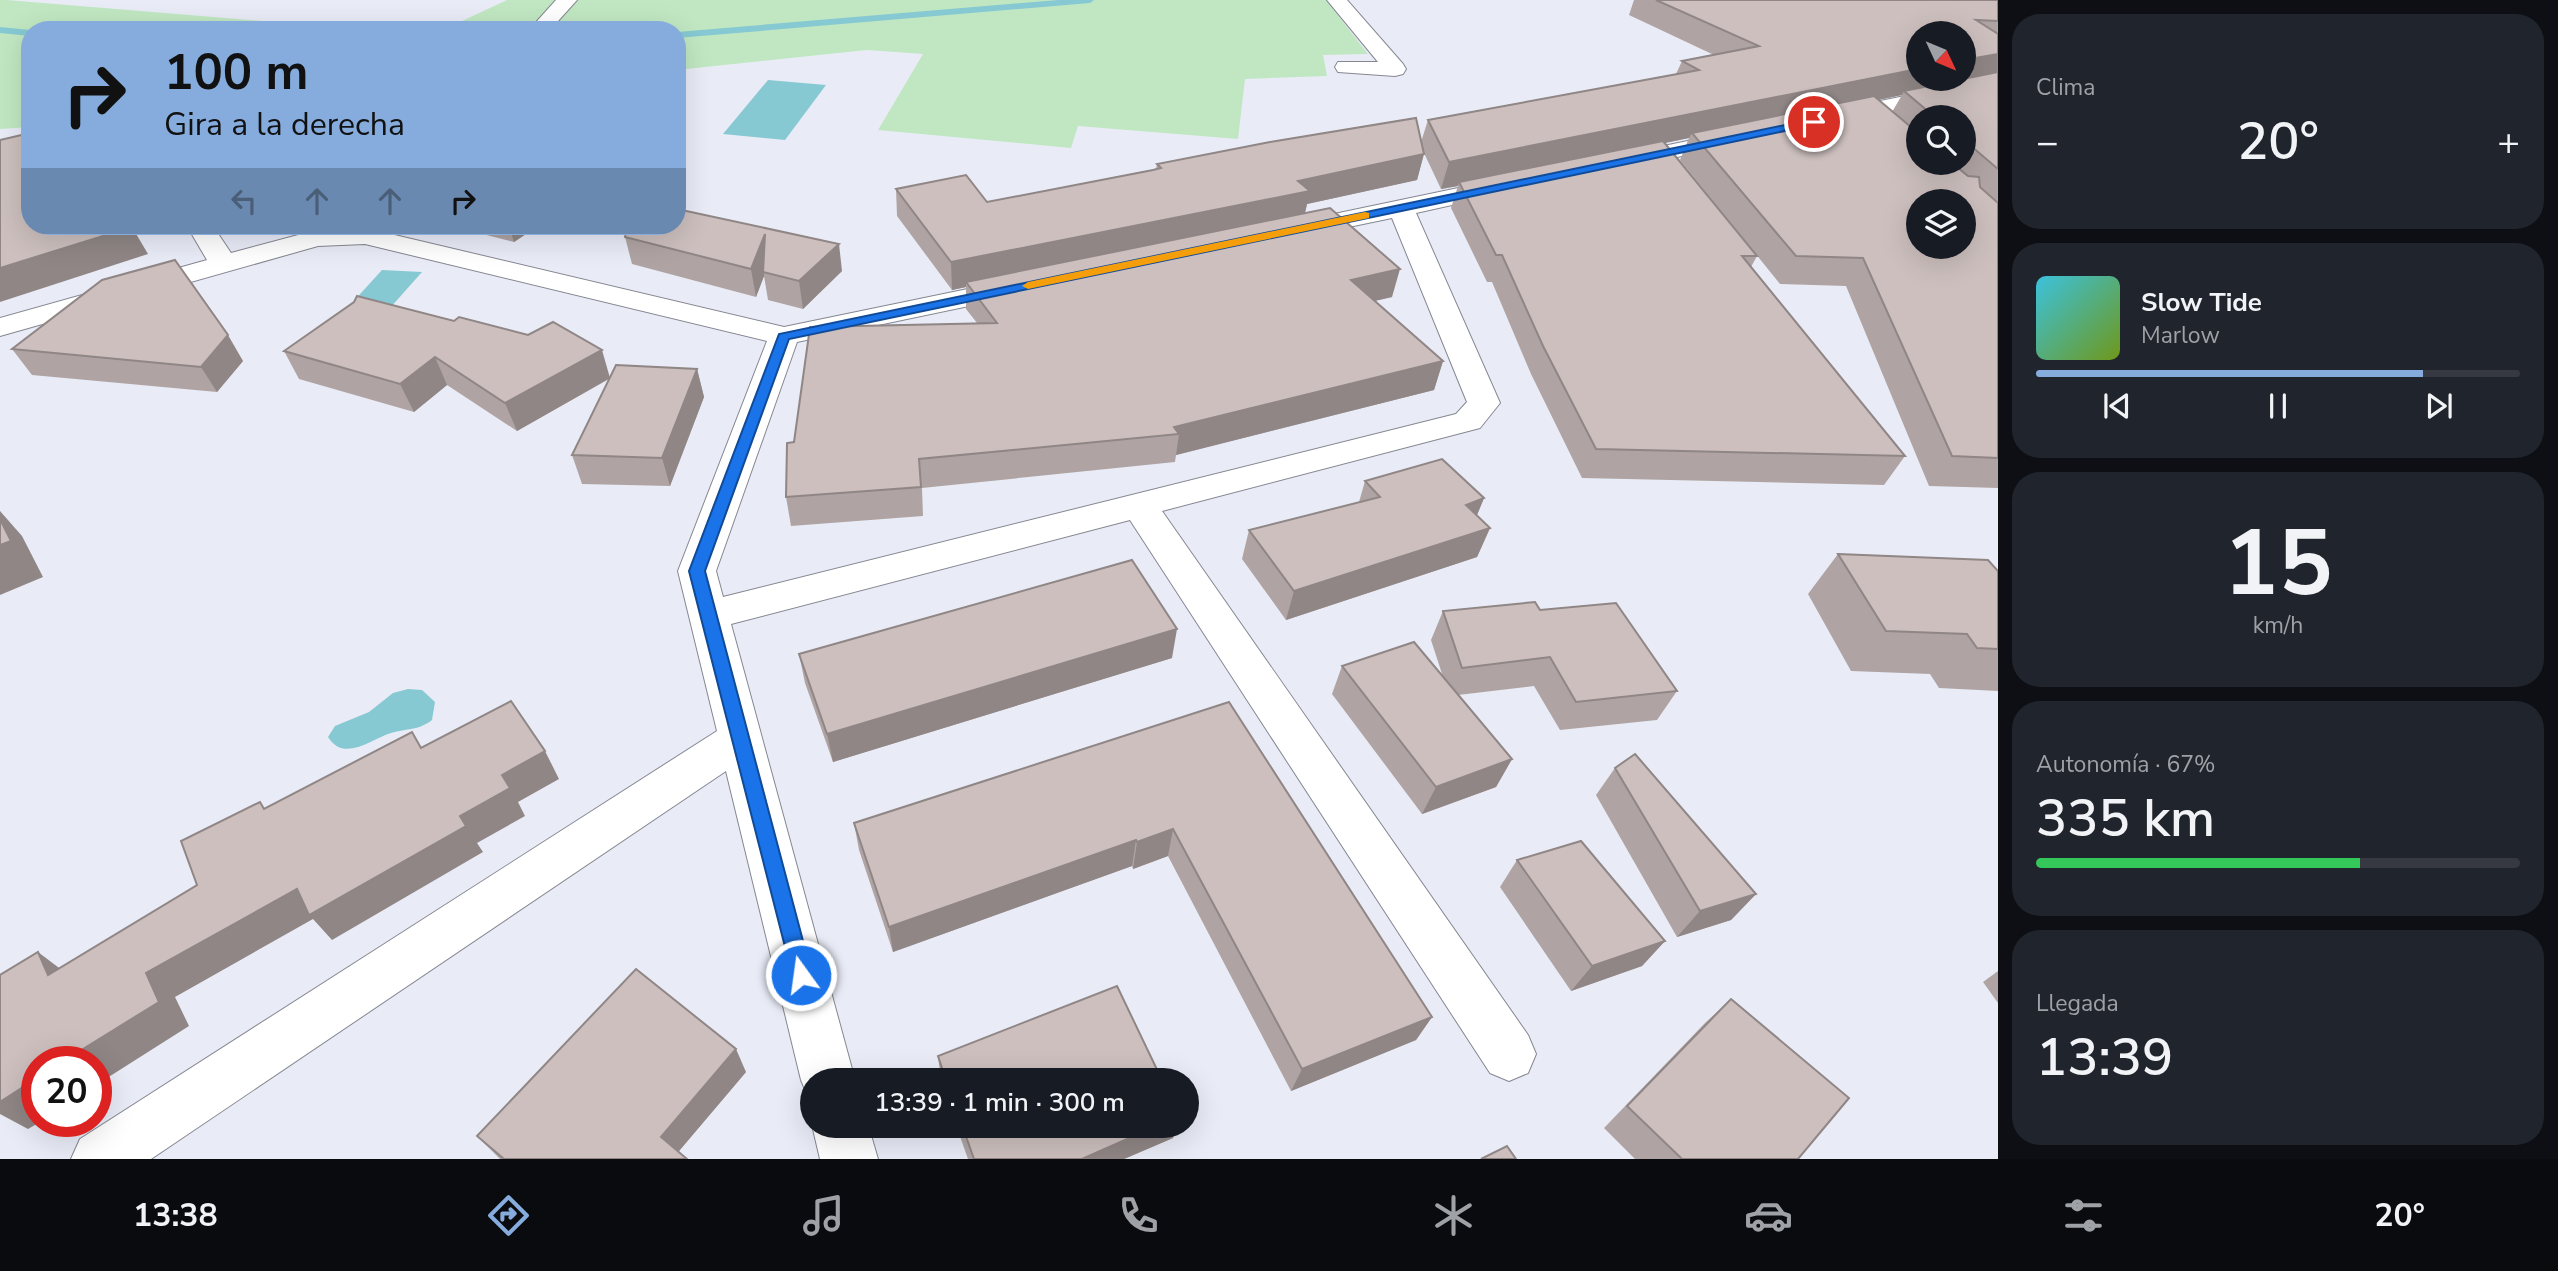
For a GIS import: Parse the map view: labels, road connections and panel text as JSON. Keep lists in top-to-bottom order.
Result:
{
  "north": "bottom right",
  "page": {
    "tile": [
      "Clima",
      ["15", "km/h"],
      ["Autonomía · 67%", "335 km"],
      ["Llegada", "13:39"]
    ],
    "turn": ["100 m", "Gira a la derecha"],
    "heat": ["−", "20°", "+"],
    "song": ["Slow Tide", "Marlow"],
    "limit": "20",
    "trip": "13:39 · 1 min · 300 m",
    "tabs": ["13:38", "20°"]
  }
}
